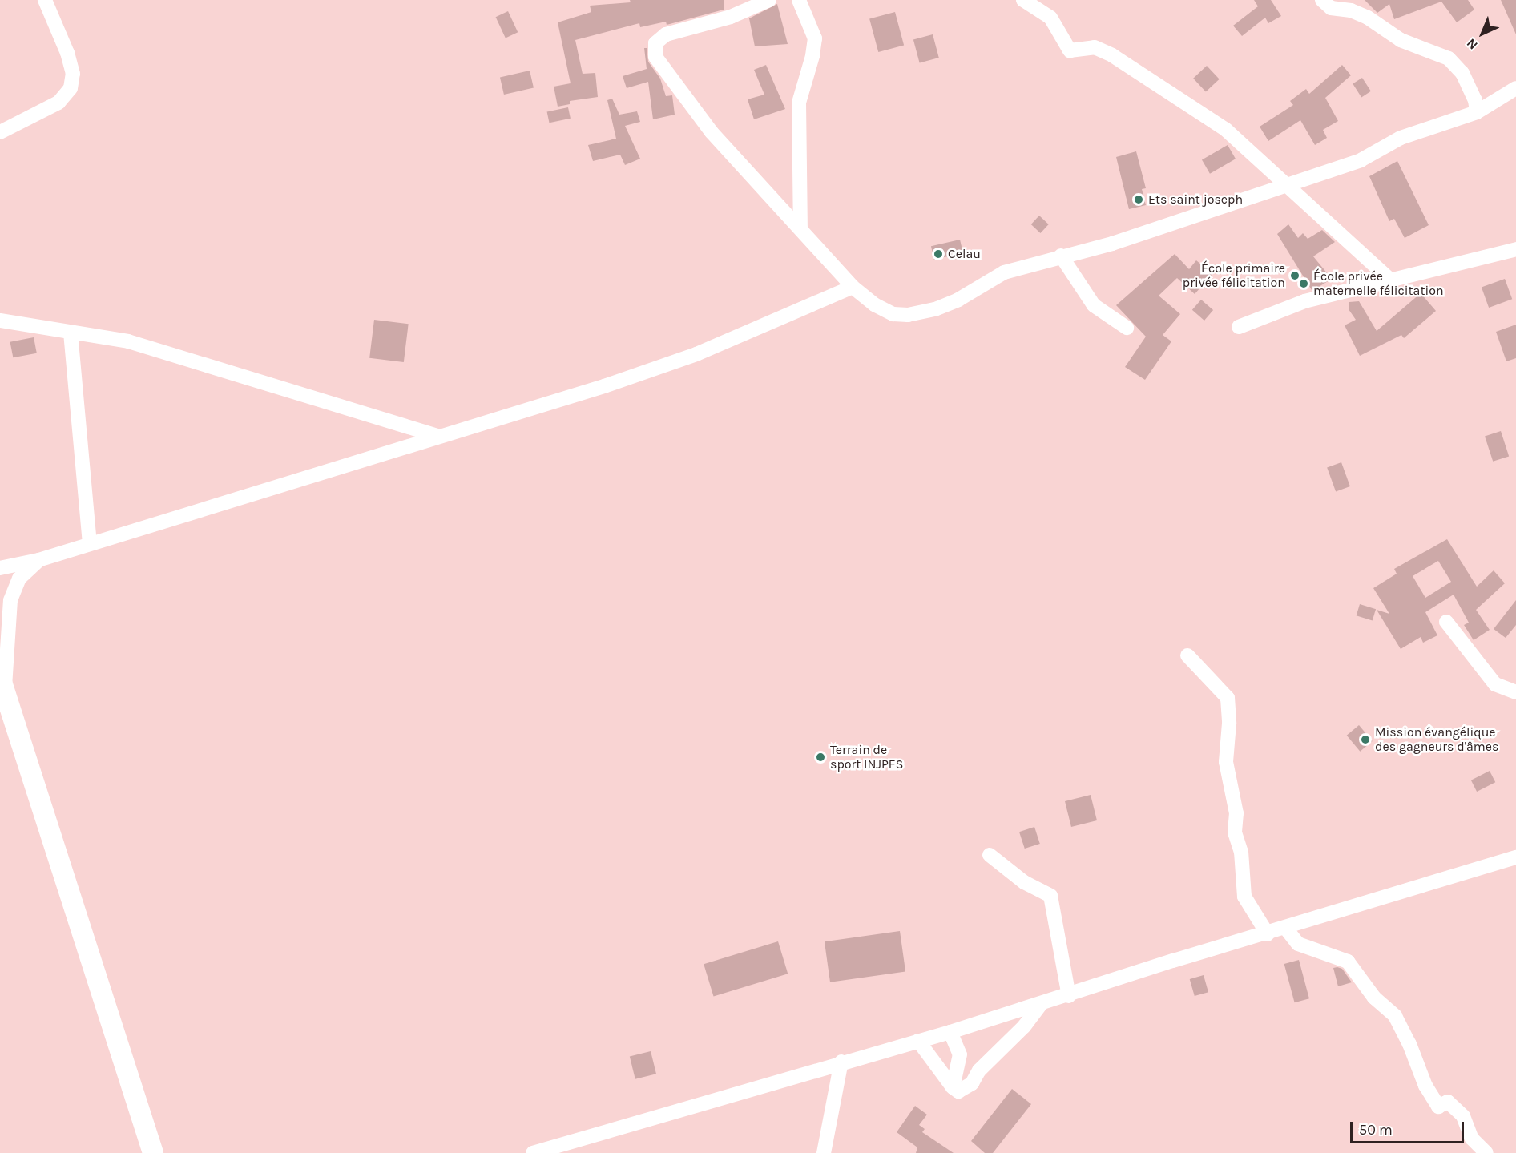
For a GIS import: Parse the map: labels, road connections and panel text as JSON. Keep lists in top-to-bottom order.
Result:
{
  "places": [
    "Ets saint joseph",
    "Celau",
    "École primaire privée félicitation",
    "École privée maternelle félicitation",
    "Mission évangélique des gagneurs d'âmes",
    "Terrain de sport INJPES"
  ],
  "scale_bar": "50 m",
  "north": "bottom left"
}
